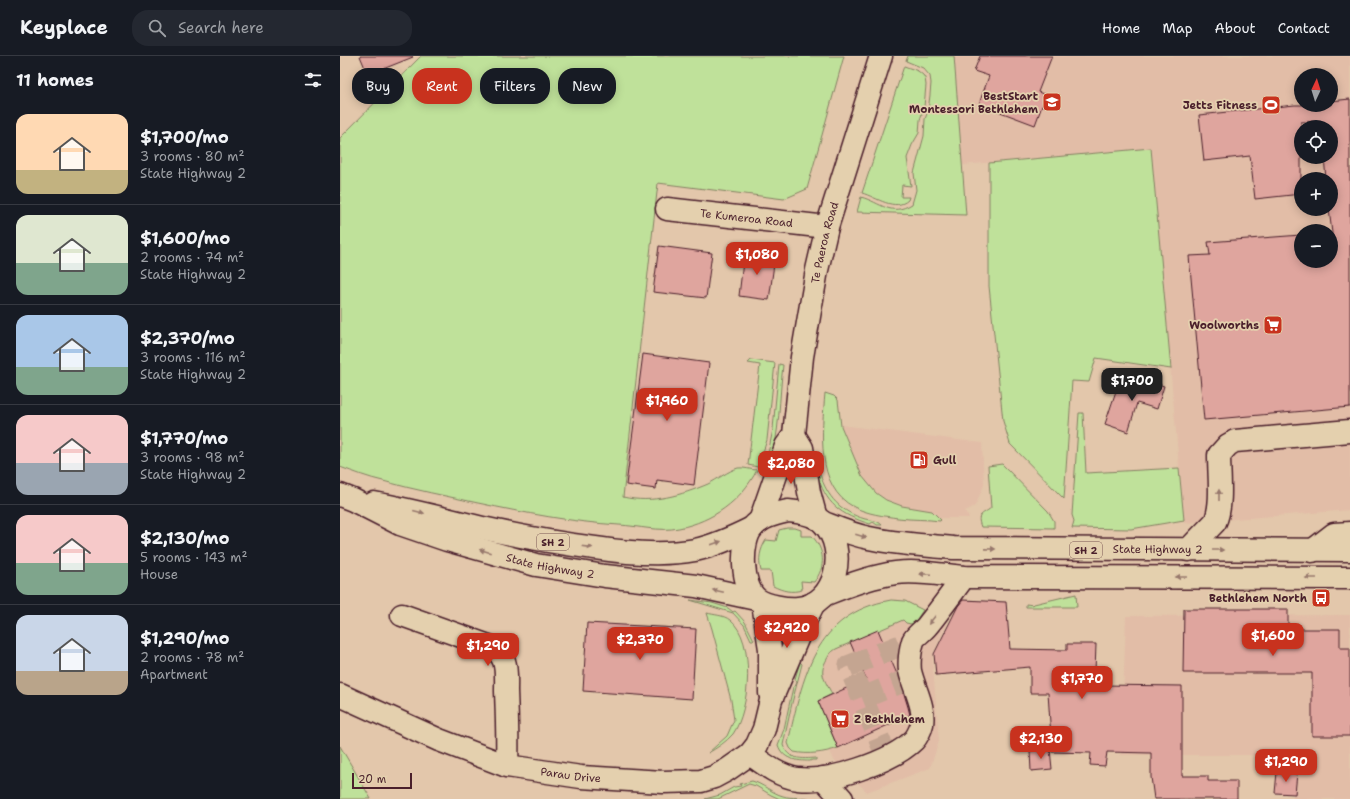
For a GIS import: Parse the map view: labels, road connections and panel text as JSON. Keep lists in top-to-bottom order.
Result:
{
  "streets": {
    "main road": [
      "Te Kumeroa Road",
      "Te Paeroa Road",
      "SH 2",
      "State Highway 2",
      "Parau Drive"
    ]
  },
  "crossings": [
    ["Te Kumeroa Road", "Te Paeroa Road"],
    ["Te Paeroa Road", "SH 2"],
    ["Te Paeroa Road", "State Highway 2"],
    ["Te Paeroa Road", "Parau Drive"],
    ["SH 2", "State Highway 2"],
    ["SH 2", "Parau Drive"],
    ["State Highway 2", "Parau Drive"]
  ],
  "places": {
    "school or university": ["BestStart Montessori Bethlehem"],
    "sports": ["Jetts Fitness"],
    "supermarket": ["Woolworths", "Z Bethlehem"],
    "fuel station": ["Gull"],
    "bus stop": ["Bethlehem North"]
  },
  "scale_bar": "20 m",
  "north": "top",
  "page": {
    "header": "Keyplace",
    "search": "Search here",
    "nav": [
      "Home",
      "Map",
      "About",
      "Contact"
    ],
    "heading": "11 homes",
    "map_buttons": ["+", "−"],
    "chip": [
      "Buy",
      "Rent",
      "Filters",
      "New"
    ],
    "list": [
      {
        "name": "$1,700/mo",
        "note": "3 rooms · 80 m² · State Highway 2"
      },
      {
        "name": "$1,600/mo",
        "note": "2 rooms · 74 m² · State Highway 2"
      },
      {
        "name": "$2,370/mo",
        "note": "3 rooms · 116 m² · State Highway 2"
      },
      {
        "name": "$1,770/mo",
        "note": "3 rooms · 98 m² · State Highway 2"
      },
      {
        "name": "$2,130/mo",
        "note": "5 rooms · 143 m² · House"
      },
      {
        "name": "$1,290/mo",
        "note": "2 rooms · 78 m² · Apartment"
      }
    ],
    "price": [
      "$1,080",
      "$1,700",
      "$1,960",
      "$2,080",
      "$2,920",
      "$1,600",
      "$2,370",
      "$1,290",
      "$1,770",
      "$2,130",
      "$1,290"
    ],
    "scale": "20 m"
  }
}
